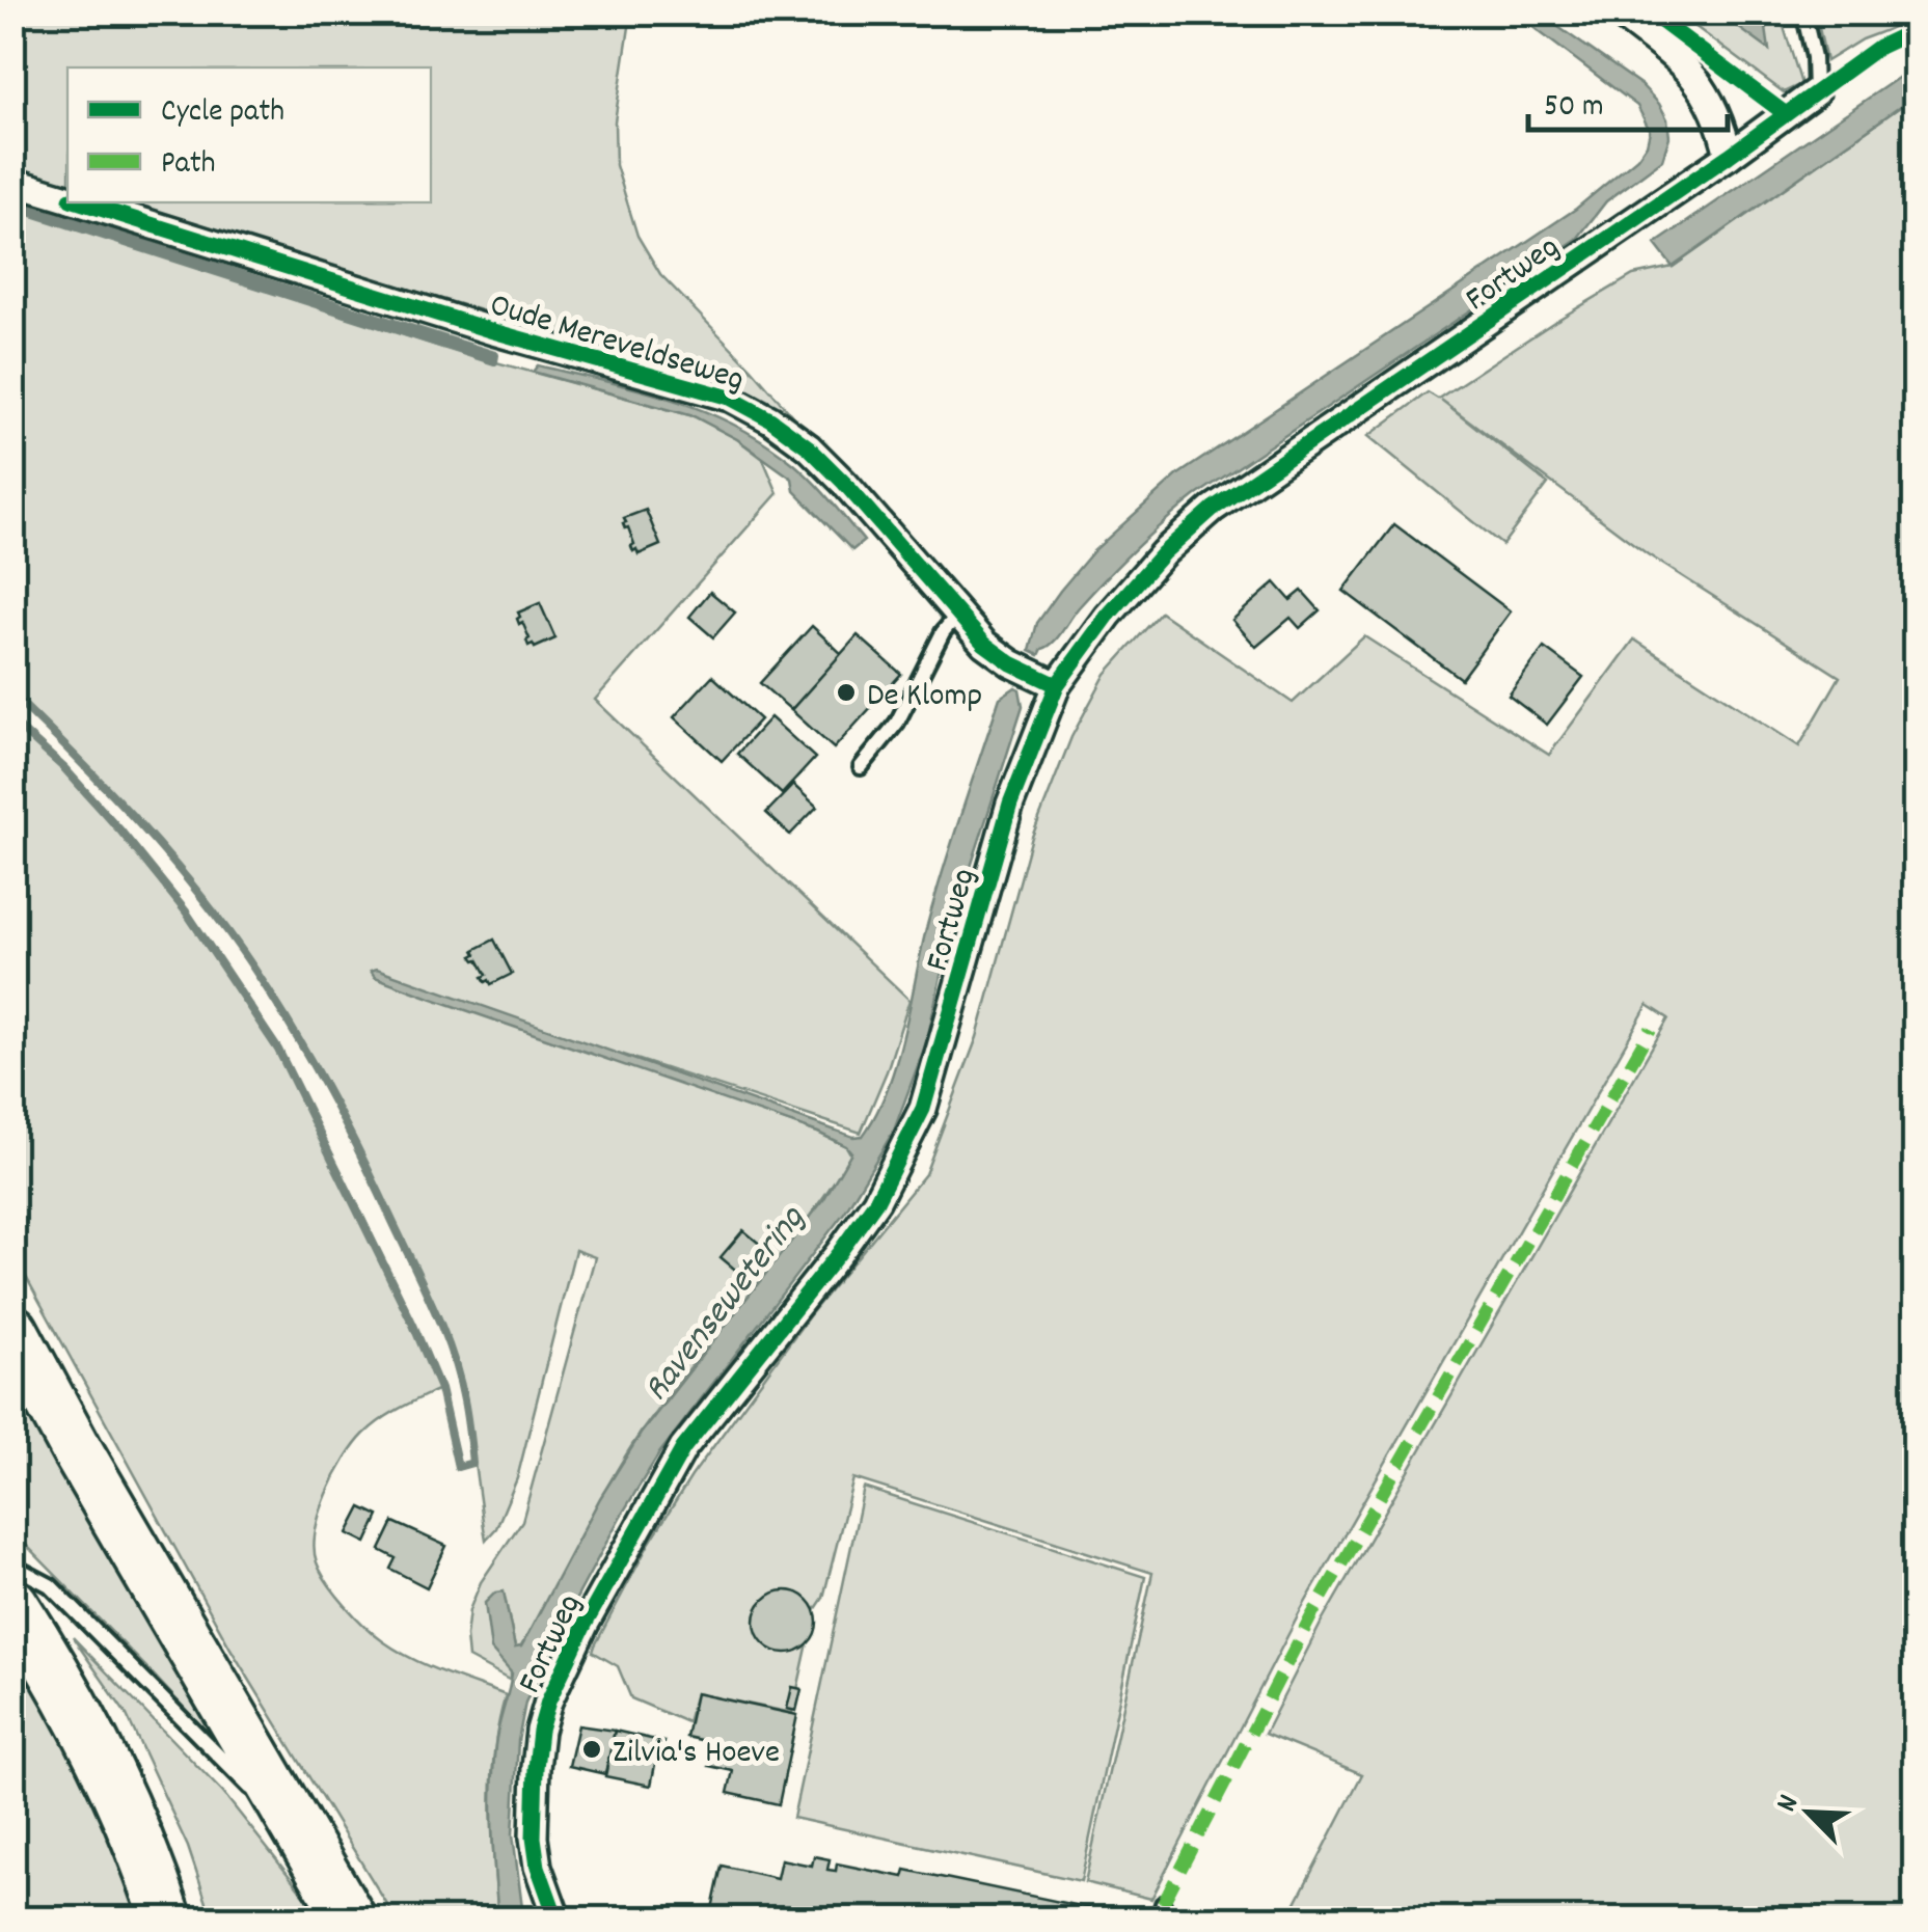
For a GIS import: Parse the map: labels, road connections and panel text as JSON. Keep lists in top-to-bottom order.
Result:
{
  "streets": {
    "street": ["Fortweg", "Oude Mereveldseweg"]
  },
  "crossings": [
    ["Fortweg", "Oude Mereveldseweg"]
  ],
  "water": ["Ravensewetering"],
  "places": ["De Klomp", "Zilvia's Hoeve"],
  "legend": ["Cycle path", "Path"],
  "scale_bar": "50 m",
  "north": "top left"
}
